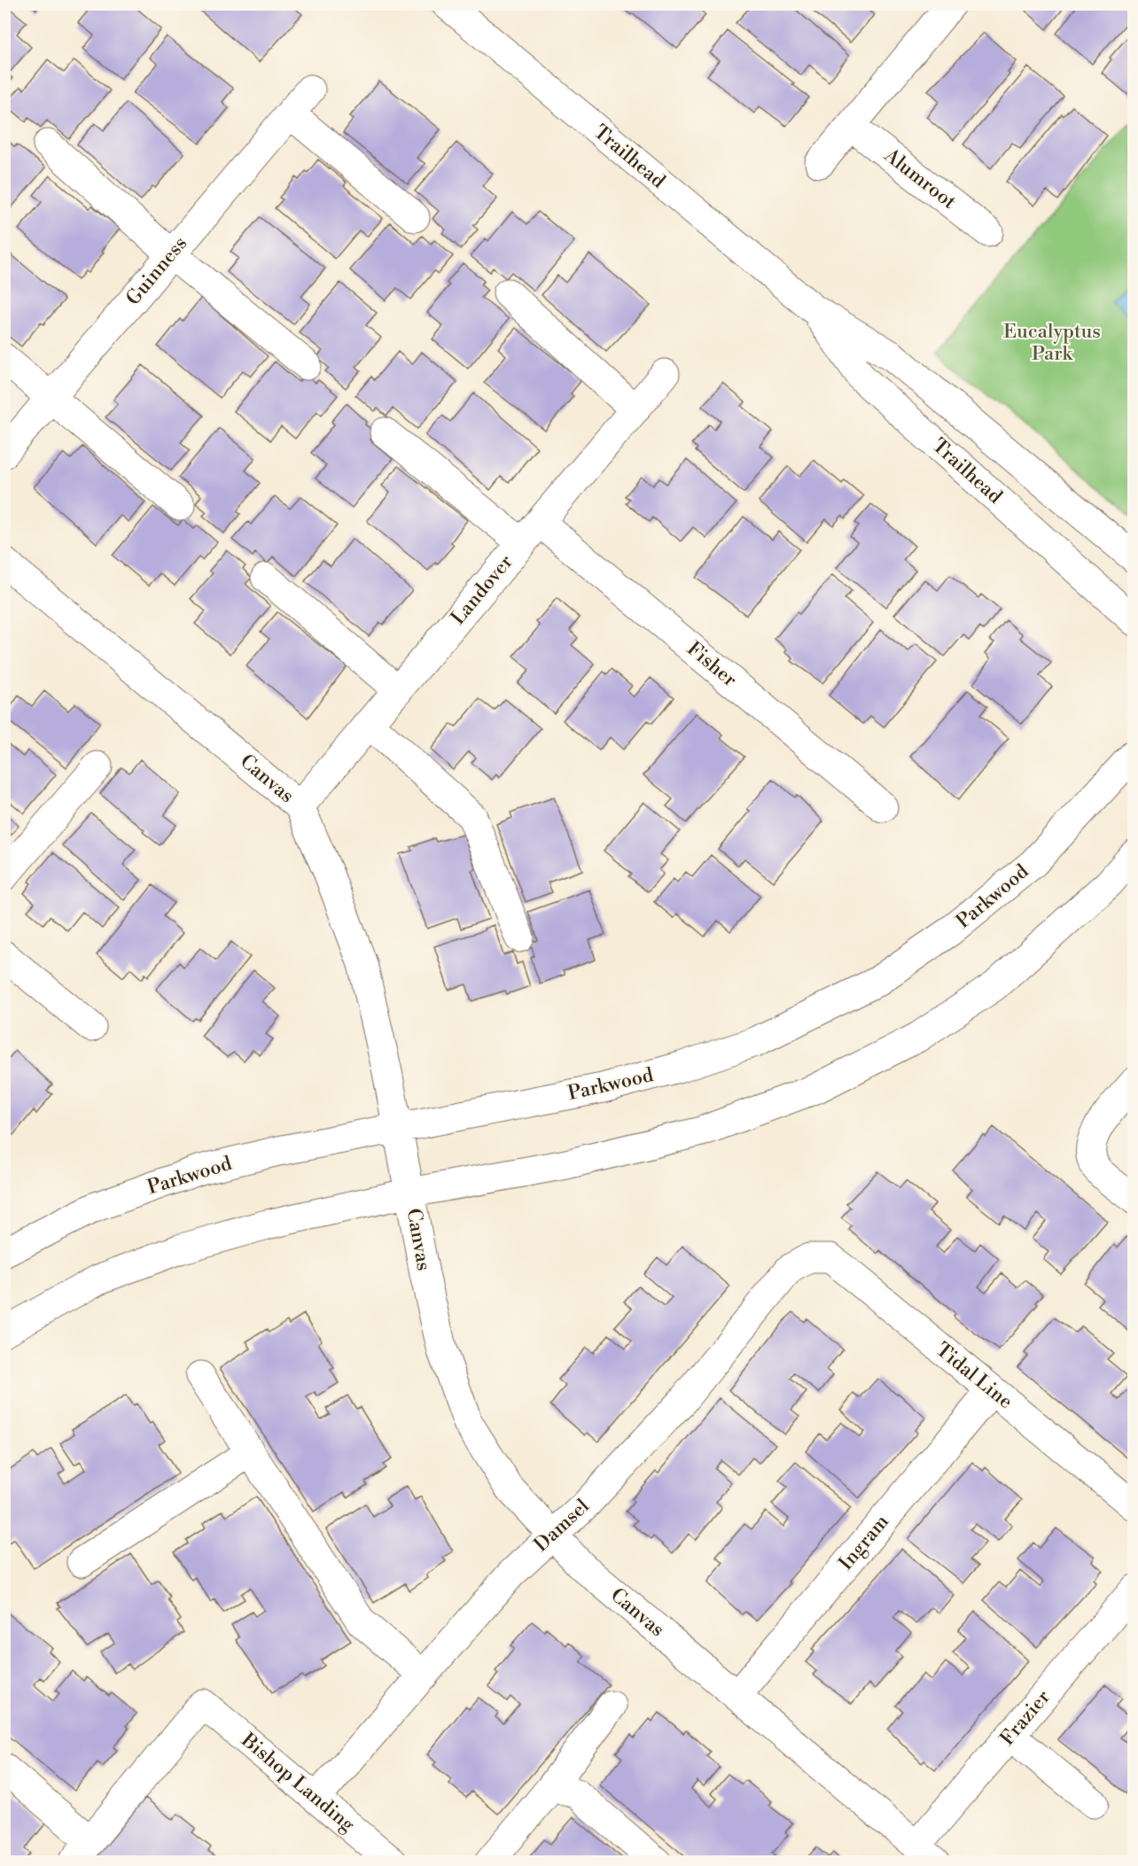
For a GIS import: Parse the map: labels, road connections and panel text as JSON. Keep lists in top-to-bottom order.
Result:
{
  "streets": {
    "street": [
      "Trailhead",
      "Alumroot",
      "Guinness",
      "Landover",
      "Fisher",
      "Canvas",
      "Parkwood",
      "Tidal Line",
      "Damsel",
      "Ingram",
      "Frazier",
      "Bishop Landing"
    ]
  },
  "crossings": [
    ["Landover", "Fisher"],
    ["Landover", "Canvas"],
    ["Canvas", "Parkwood"],
    ["Canvas", "Damsel"],
    ["Canvas", "Ingram"],
    ["Canvas", "Frazier"],
    ["Tidal Line", "Damsel"],
    ["Tidal Line", "Ingram"],
    ["Damsel", "Bishop Landing"]
  ],
  "parks": ["Eucalyptus Park"]
}
